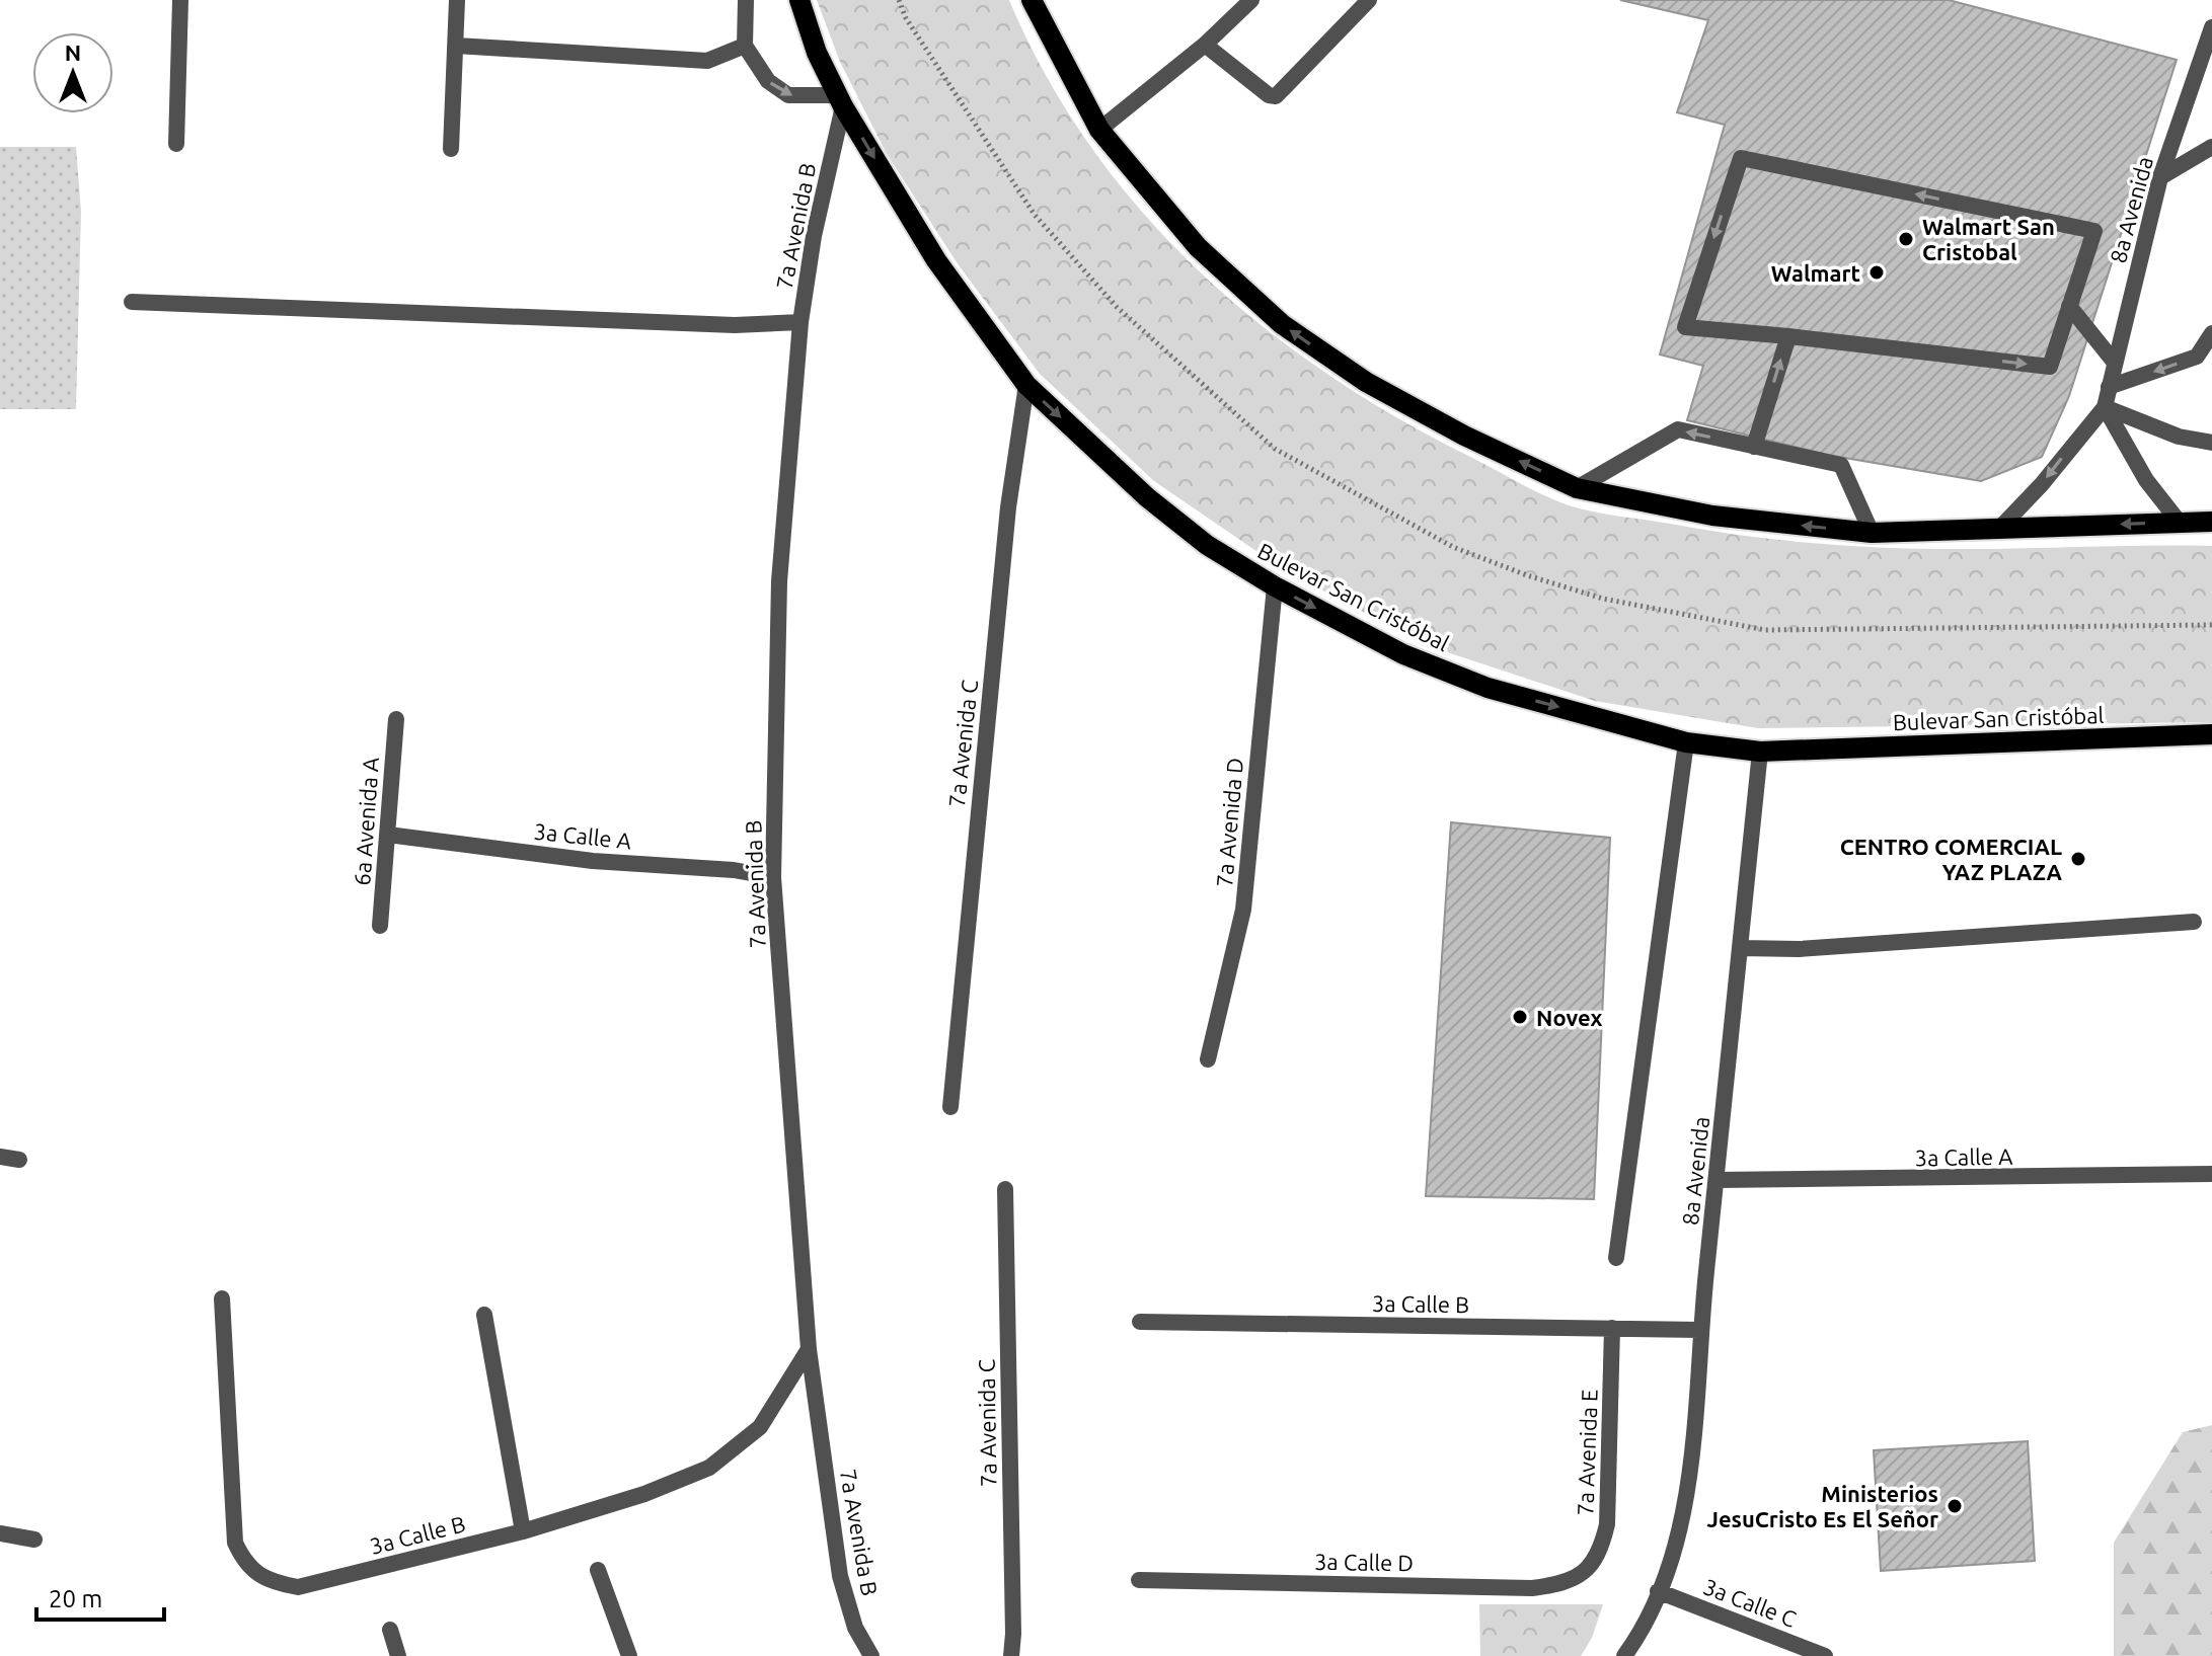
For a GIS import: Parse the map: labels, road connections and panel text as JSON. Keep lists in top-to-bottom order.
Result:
{
  "streets": {
    "main road": ["Bulevar San Cristóbal"],
    "street": [
      "8a Avenida",
      "7a Avenida B",
      "7a Avenida C",
      "6a Avenida A",
      "7a Avenida D",
      "3a Calle A",
      "3a Calle B",
      "7a Avenida E",
      "3a Calle D",
      "3a Calle C"
    ]
  },
  "crossings": [
    ["8a Avenida", "Bulevar San Cristóbal"],
    ["8a Avenida", "3a Calle A"],
    ["8a Avenida", "3a Calle B"],
    ["8a Avenida", "3a Calle C"],
    ["7a Avenida B", "Bulevar San Cristóbal"],
    ["7a Avenida B", "3a Calle A"],
    ["7a Avenida B", "3a Calle B"],
    ["Bulevar San Cristóbal", "7a Avenida C"],
    ["Bulevar San Cristóbal", "7a Avenida D"],
    ["6a Avenida A", "3a Calle A"],
    ["3a Calle B", "7a Avenida E"],
    ["7a Avenida E", "3a Calle D"]
  ],
  "one_way": ["Bulevar San Cristóbal"],
  "places": [
    "Walmart San Cristobal",
    "Walmart",
    "CENTRO COMERCIAL YAZ PLAZA",
    "Novex",
    "Ministerios JesuCristo Es El Señor"
  ],
  "scale_bar": "20 m",
  "north": "top"
}
